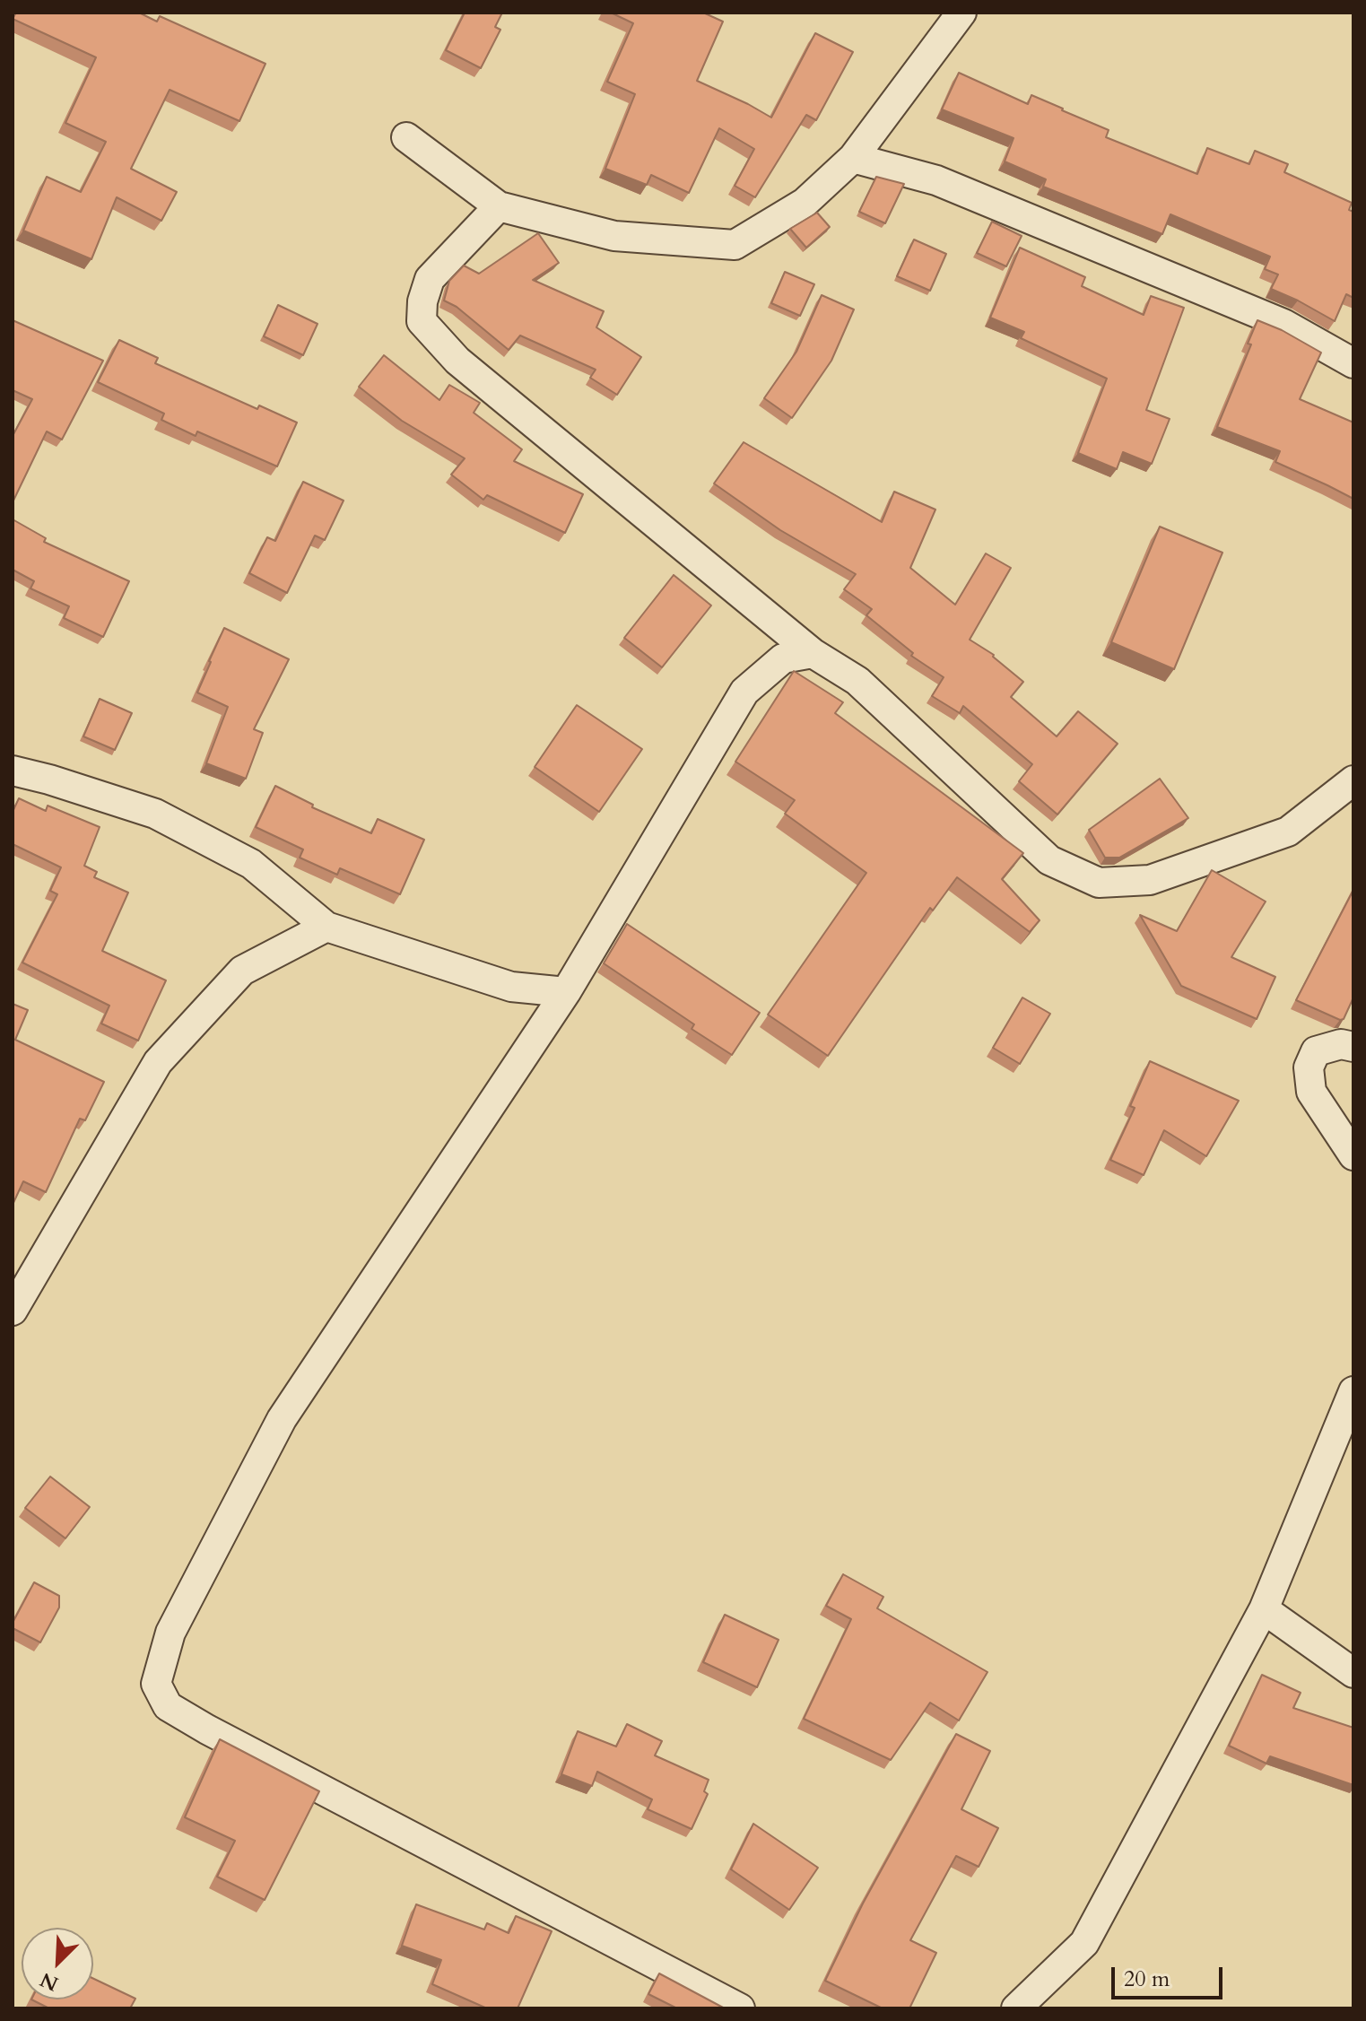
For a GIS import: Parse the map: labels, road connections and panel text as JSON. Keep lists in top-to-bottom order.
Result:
{
  "scale_bar": "20 m",
  "north": "bottom left"
}
